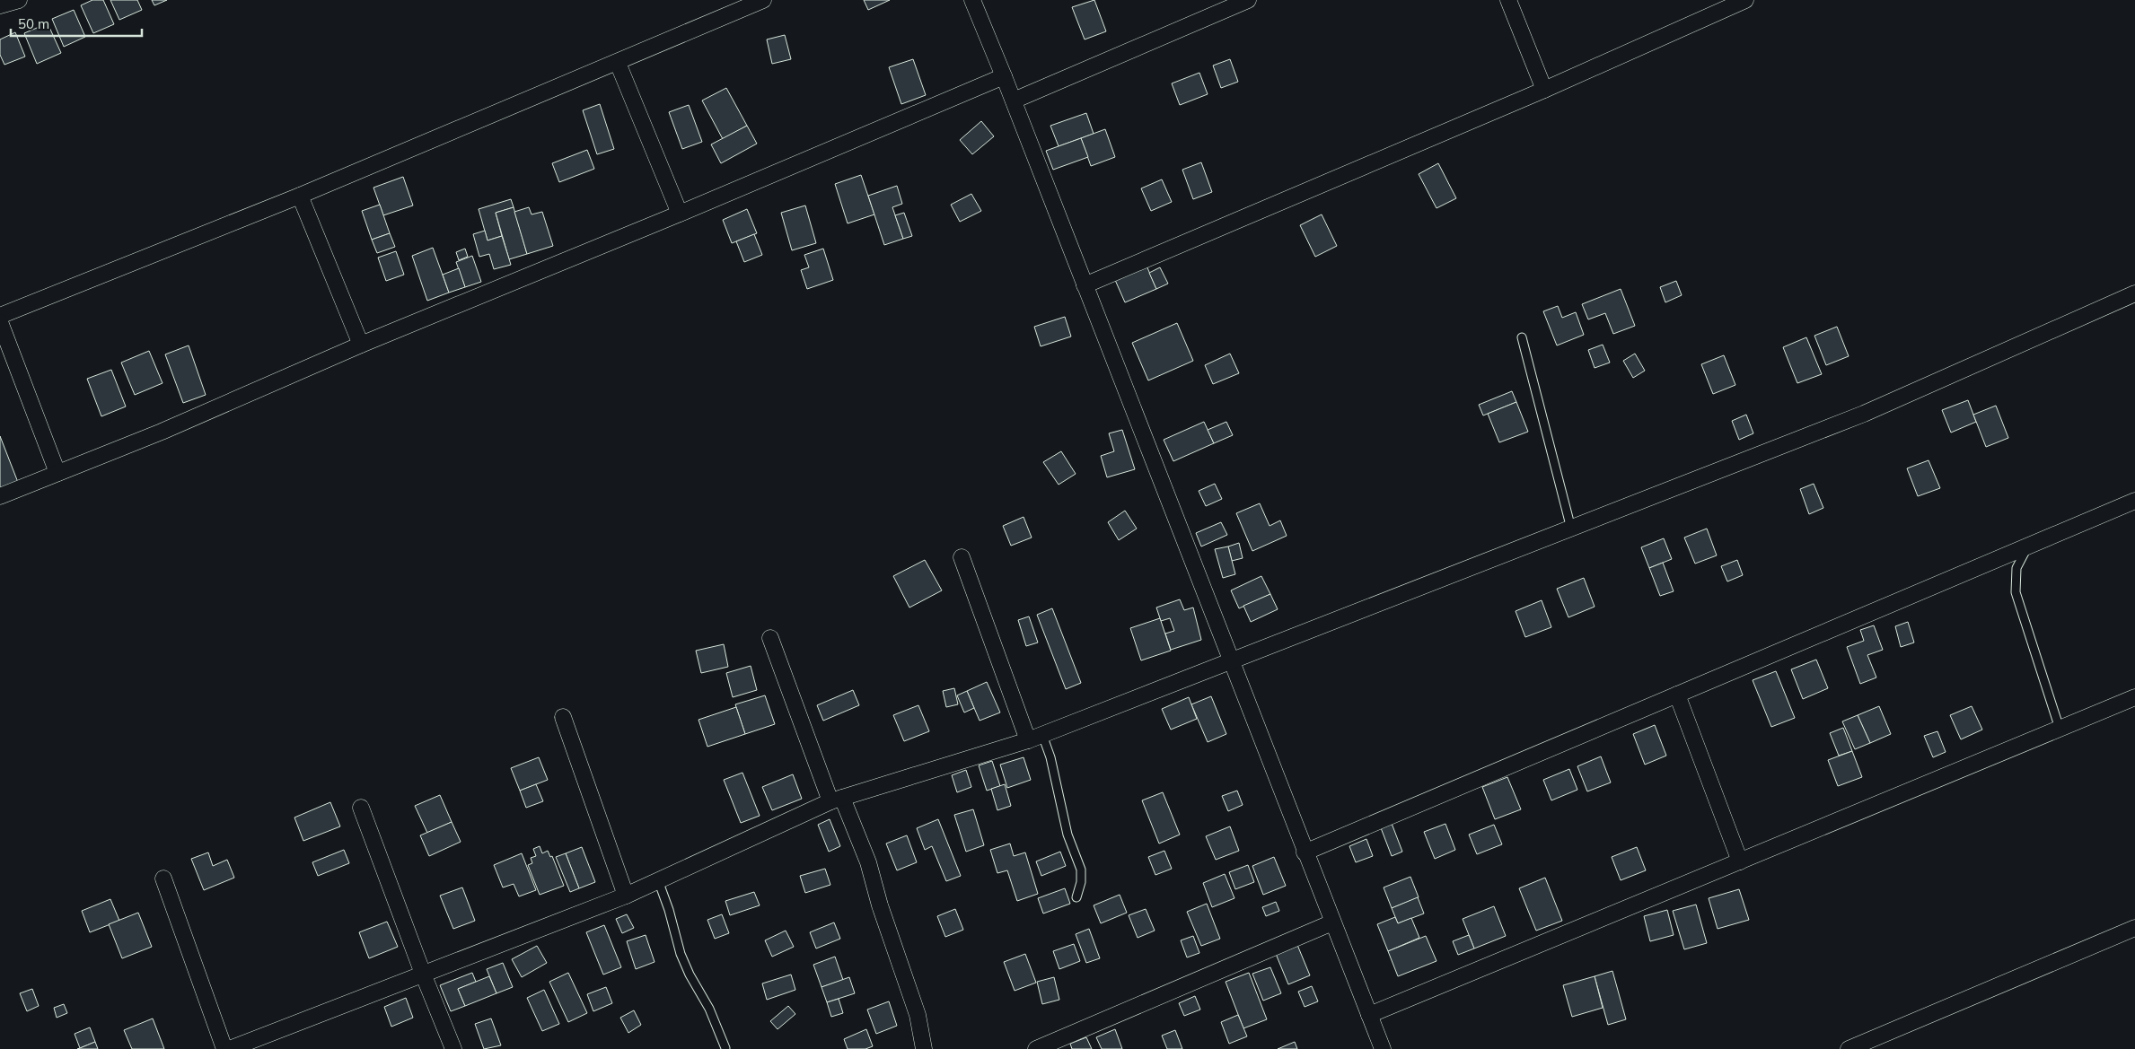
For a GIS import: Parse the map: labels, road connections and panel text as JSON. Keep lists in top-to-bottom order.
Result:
{
  "scale_bar": "50 m"
}
